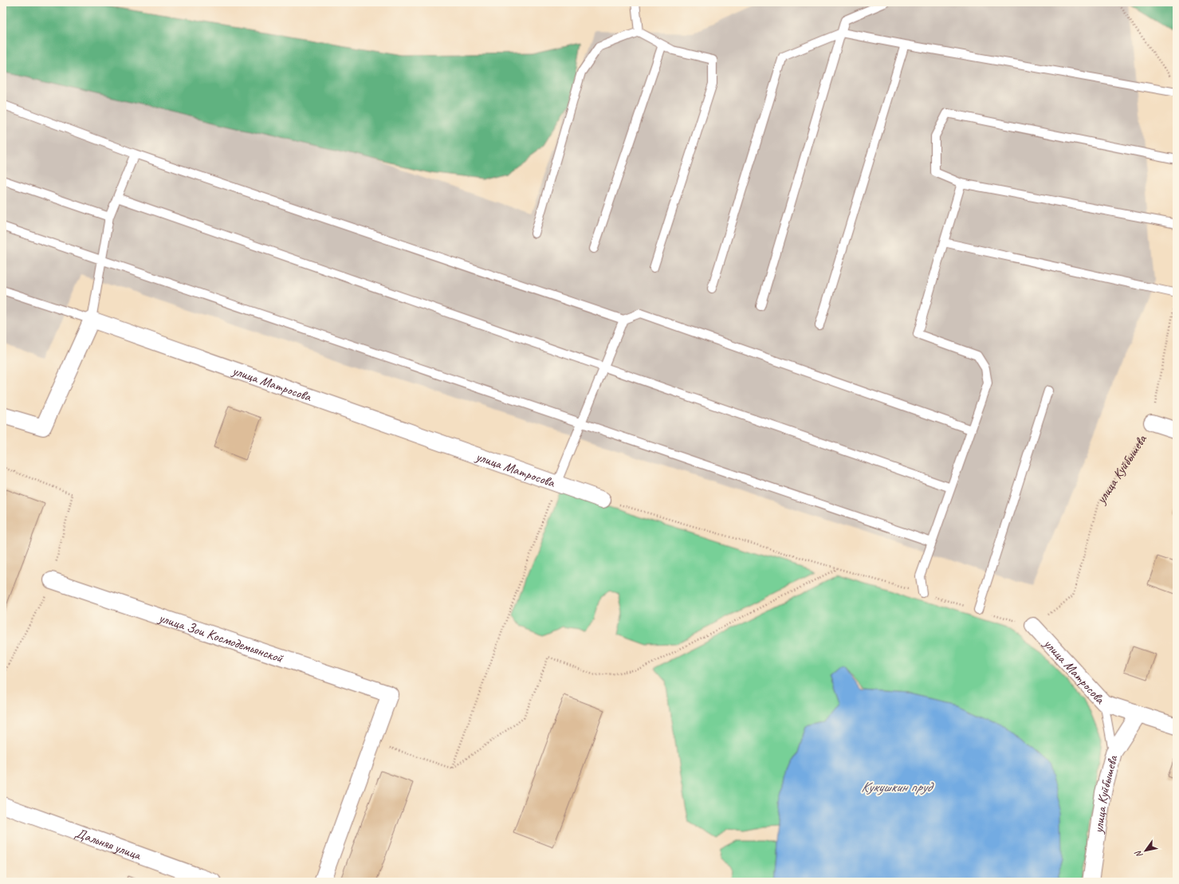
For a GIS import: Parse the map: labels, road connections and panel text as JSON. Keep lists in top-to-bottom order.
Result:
{
  "streets": {
    "street": [
      "улица Матросова",
      "улица Куйбышева",
      "улица Зои Космодемьянской",
      "Дальняя улица"
    ]
  },
  "crossings": [
    ["улица Матросова", "улица Куйбышева"]
  ],
  "water": ["Кукушкин пруд"],
  "north": "bottom left"
}
